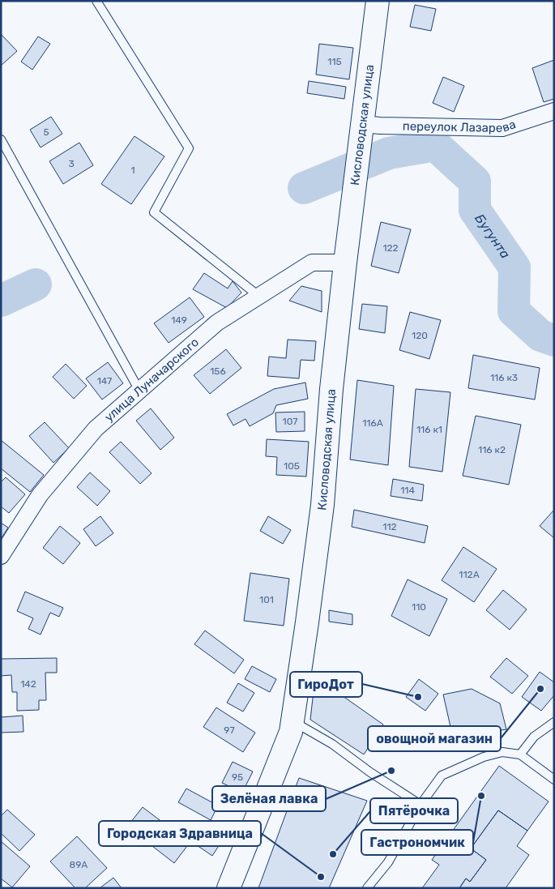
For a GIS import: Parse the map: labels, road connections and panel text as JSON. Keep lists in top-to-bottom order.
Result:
{
  "streets": {
    "street": ["Кисловодская улица", "переулок Лазарева", "улица Луначарского"]
  },
  "crossings": [
    ["Кисловодская улица", "переулок Лазарева"],
    ["Кисловодская улица", "улица Луначарского"]
  ],
  "water": ["Бугунта"],
  "places": [
    "овощной магазин",
    "ГироДот",
    "Зелёная лавка",
    "Гастрономчик",
    "Пятёрочка",
    "Городская Здравница"
  ],
  "house_numbers": [
    "115",
    "5",
    "3",
    "1",
    "122",
    "149",
    "120",
    "156",
    "116 к3",
    "147",
    "107",
    "116А",
    "116 к1",
    "116 к2",
    "105",
    "114",
    "112",
    "112А",
    "101",
    "110",
    "142",
    "97",
    "95",
    "89А"
  ]
}
